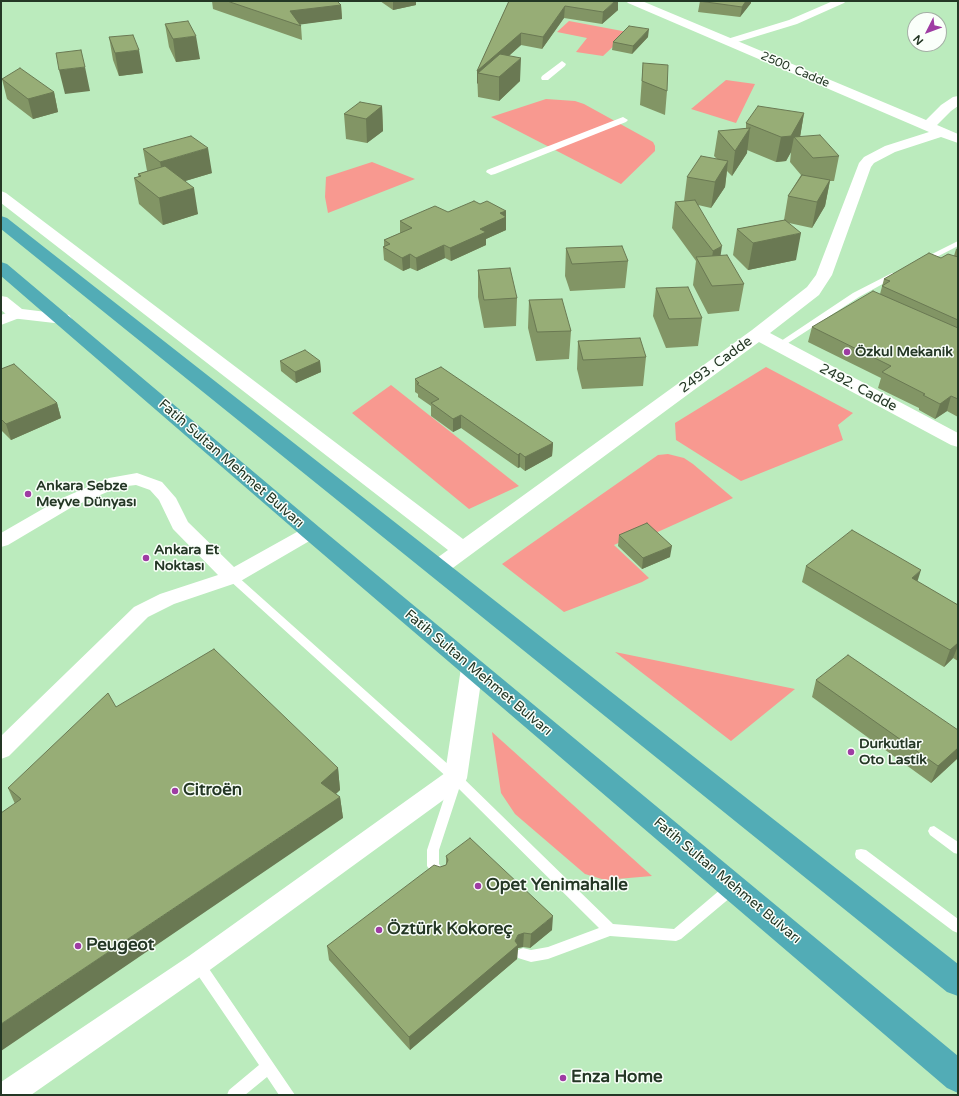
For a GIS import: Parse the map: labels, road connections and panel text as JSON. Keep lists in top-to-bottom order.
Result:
{
  "streets": {
    "highway": ["Fatih Sultan Mehmet Bulvarı"],
    "street": ["2500. Cadde", "2493. Cadde", "2492. Cadde"]
  },
  "crossings": [
    ["2500. Cadde", "2493. Cadde"],
    ["2493. Cadde", "2492. Cadde"]
  ],
  "places": [
    "Özkul Mekanik",
    "Ankara Sebze Meyve Dünyası",
    "Ankara Et Noktası",
    "Durkutlar Oto Lastik",
    "Citroën",
    "Opet Yenimahalle",
    "Öztürk Kokoreç",
    "Peugeot",
    "Enza Home"
  ],
  "north": "bottom left"
}
